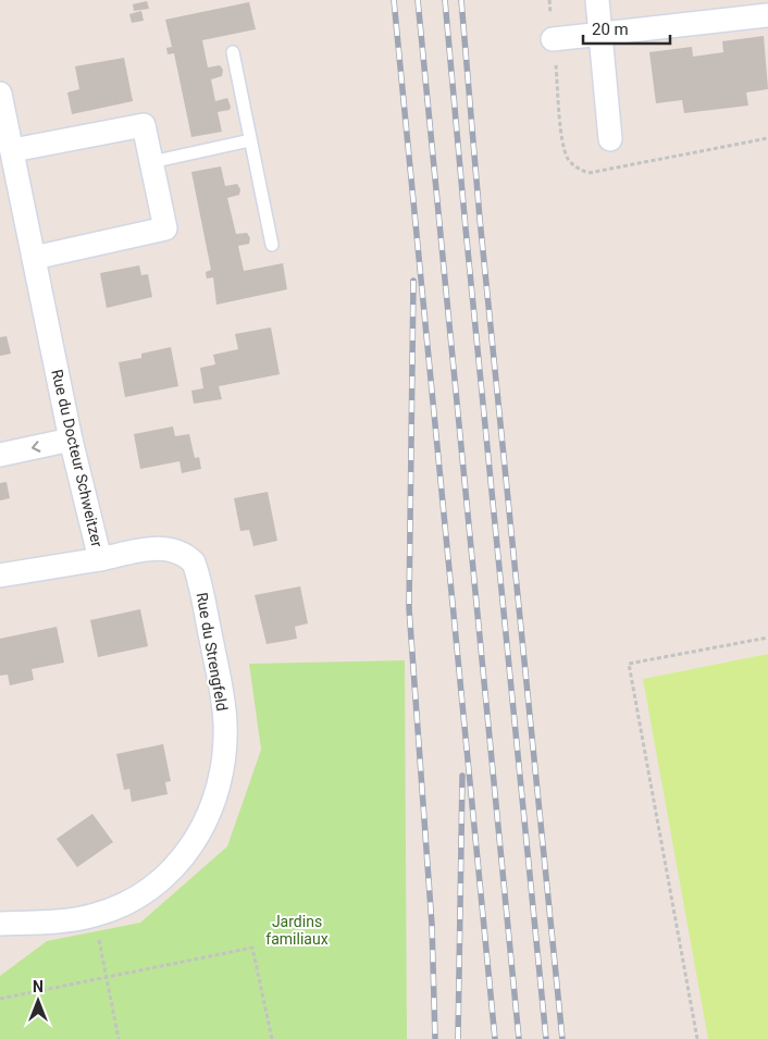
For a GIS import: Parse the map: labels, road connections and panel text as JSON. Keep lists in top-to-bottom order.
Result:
{
  "streets": {
    "street": ["Rue du Docteur Schweitzer", "Rue du Strengfeld"]
  },
  "crossings": [
    ["Rue du Docteur Schweitzer", "Rue du Strengfeld"]
  ],
  "parks": ["Jardins familiaux"],
  "scale_bar": "20 m",
  "north": "top"
}
